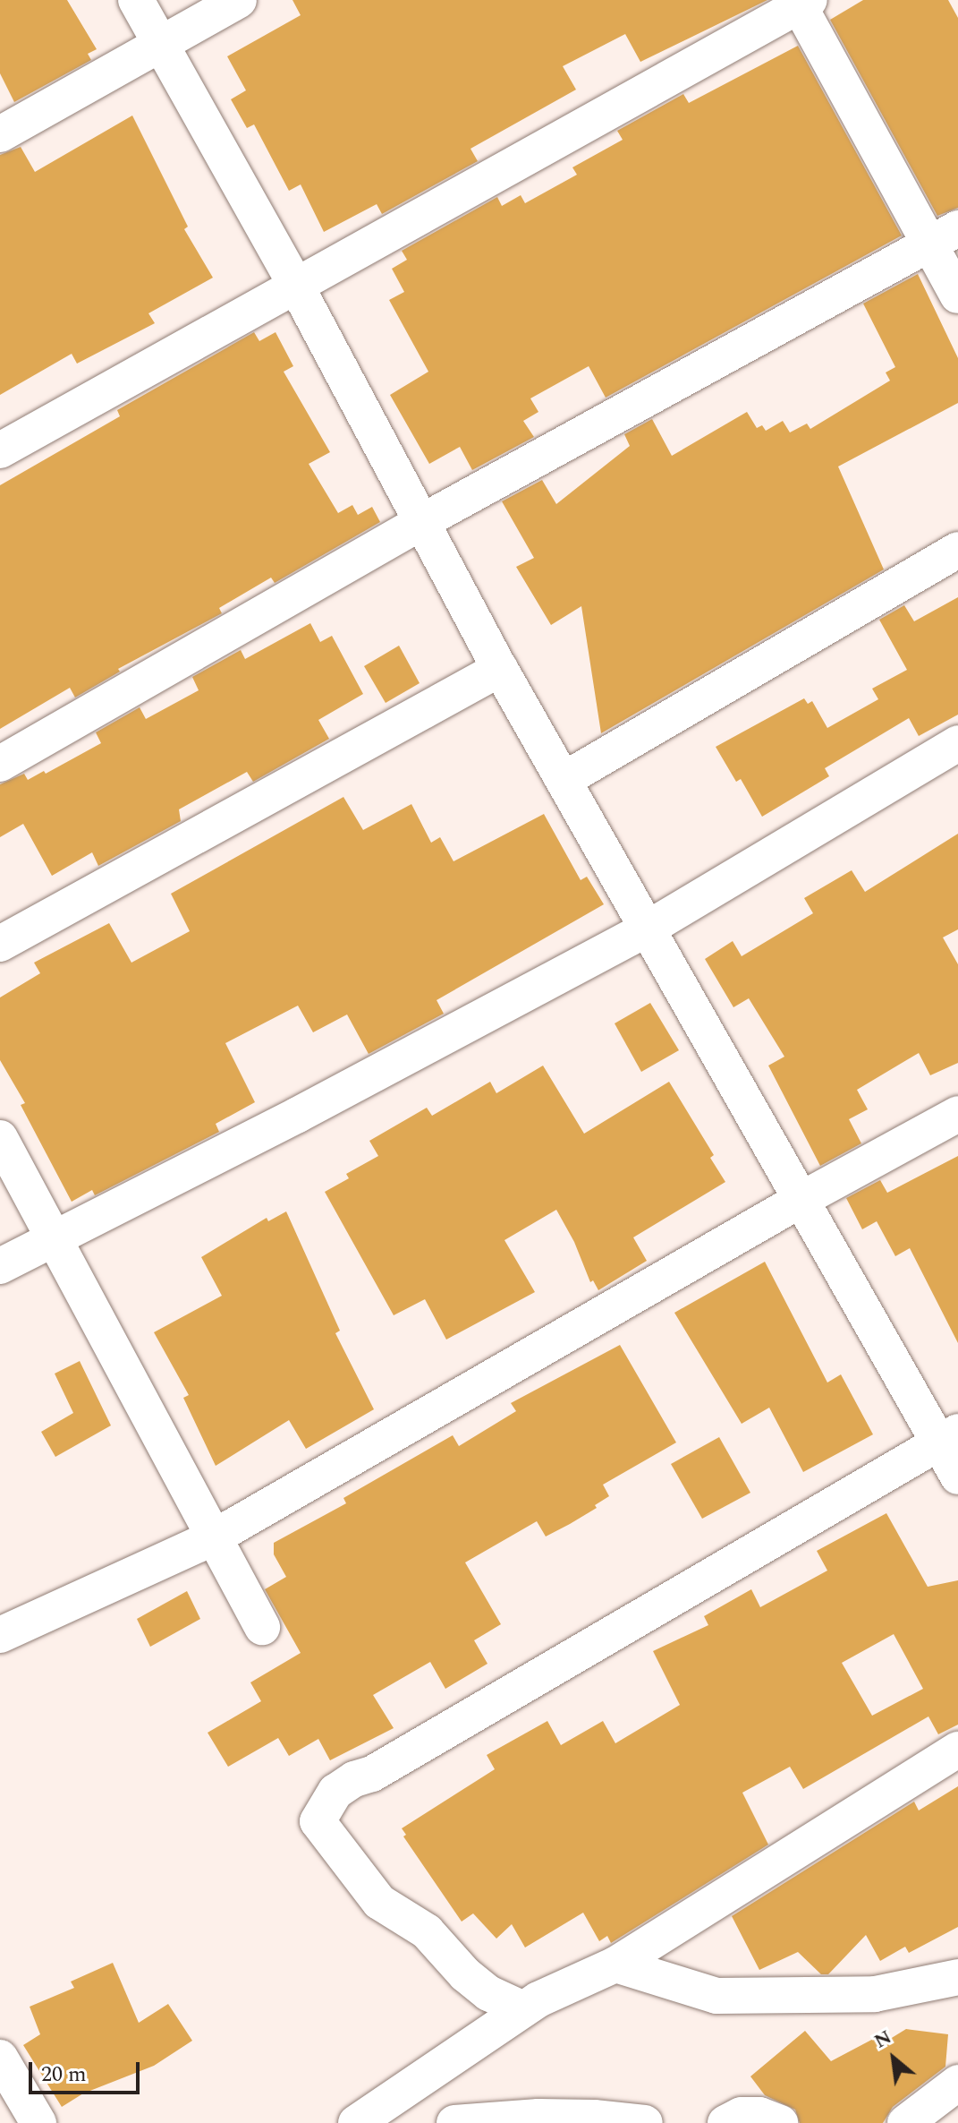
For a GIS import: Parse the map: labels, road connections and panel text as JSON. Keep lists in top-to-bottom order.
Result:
{
  "scale_bar": "20 m",
  "north": "top left"
}
